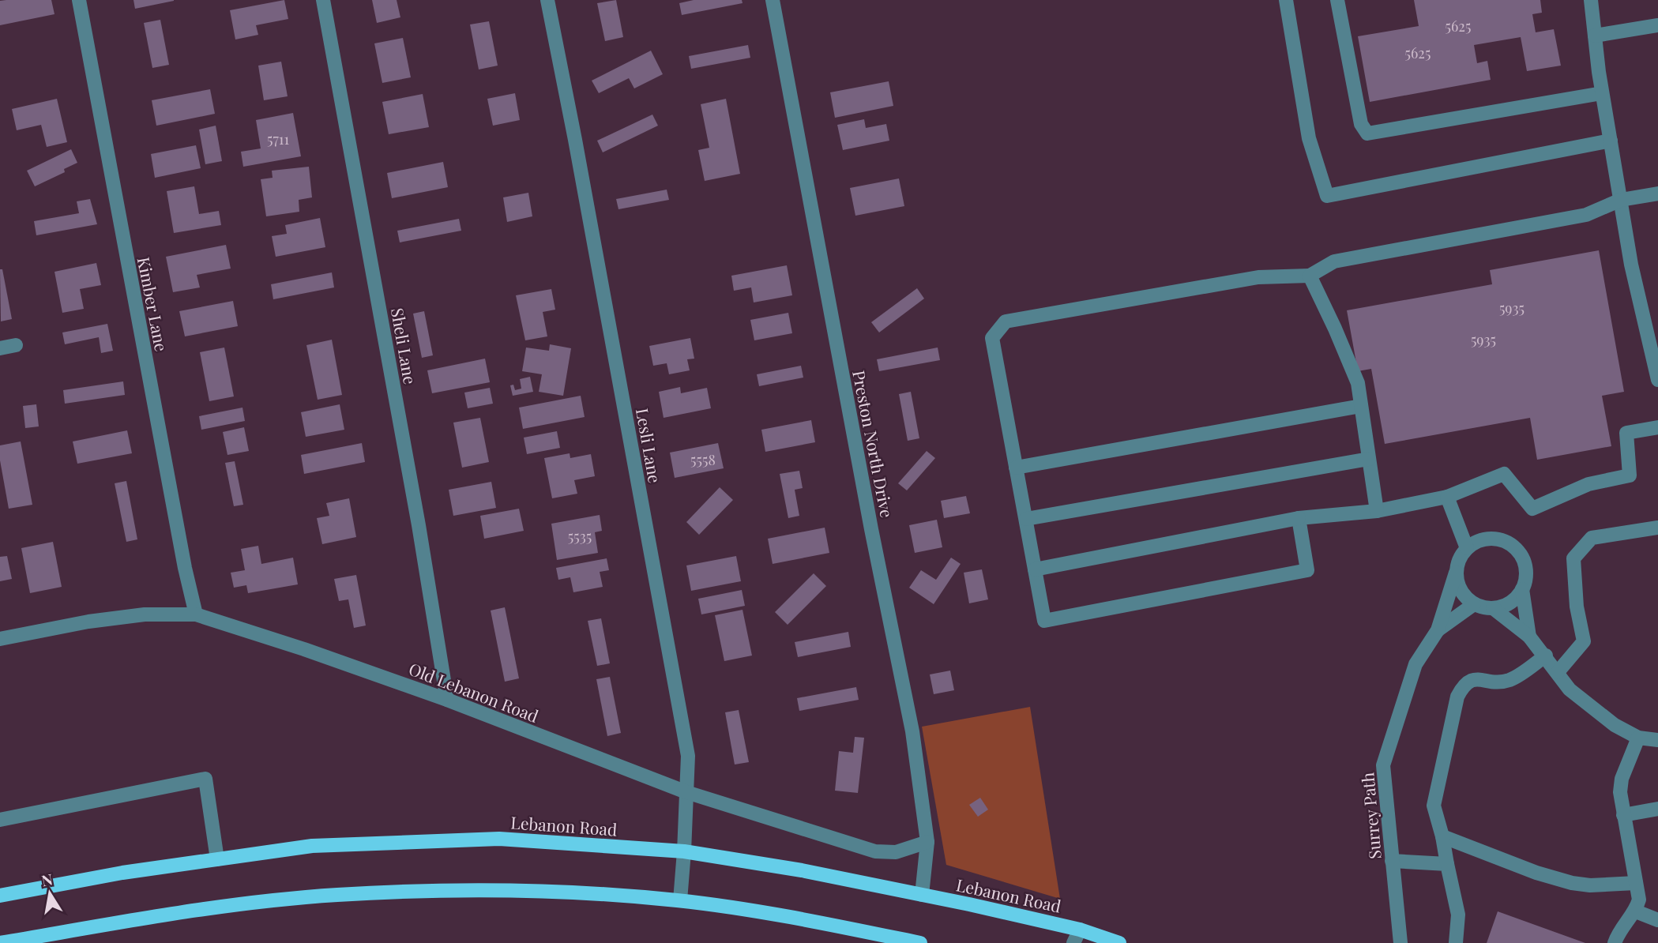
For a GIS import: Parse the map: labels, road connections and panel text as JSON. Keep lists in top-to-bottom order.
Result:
{
  "streets": {
    "main road": ["Lebanon Road"],
    "street": [
      "Kimber Lane",
      "Sheli Lane",
      "Preston North Drive",
      "Lesli Lane",
      "Old Lebanon Road",
      "Surrey Path"
    ]
  },
  "crossings": [
    ["Kimber Lane", "Old Lebanon Road"],
    ["Sheli Lane", "Old Lebanon Road"],
    ["Preston North Drive", "Old Lebanon Road"],
    ["Preston North Drive", "Lebanon Road"],
    ["Lesli Lane", "Old Lebanon Road"],
    ["Lesli Lane", "Lebanon Road"]
  ],
  "house_numbers": [
    "5625",
    "5625",
    "5711",
    "5935",
    "5935",
    "5558",
    "5535"
  ],
  "north": "top"
}
